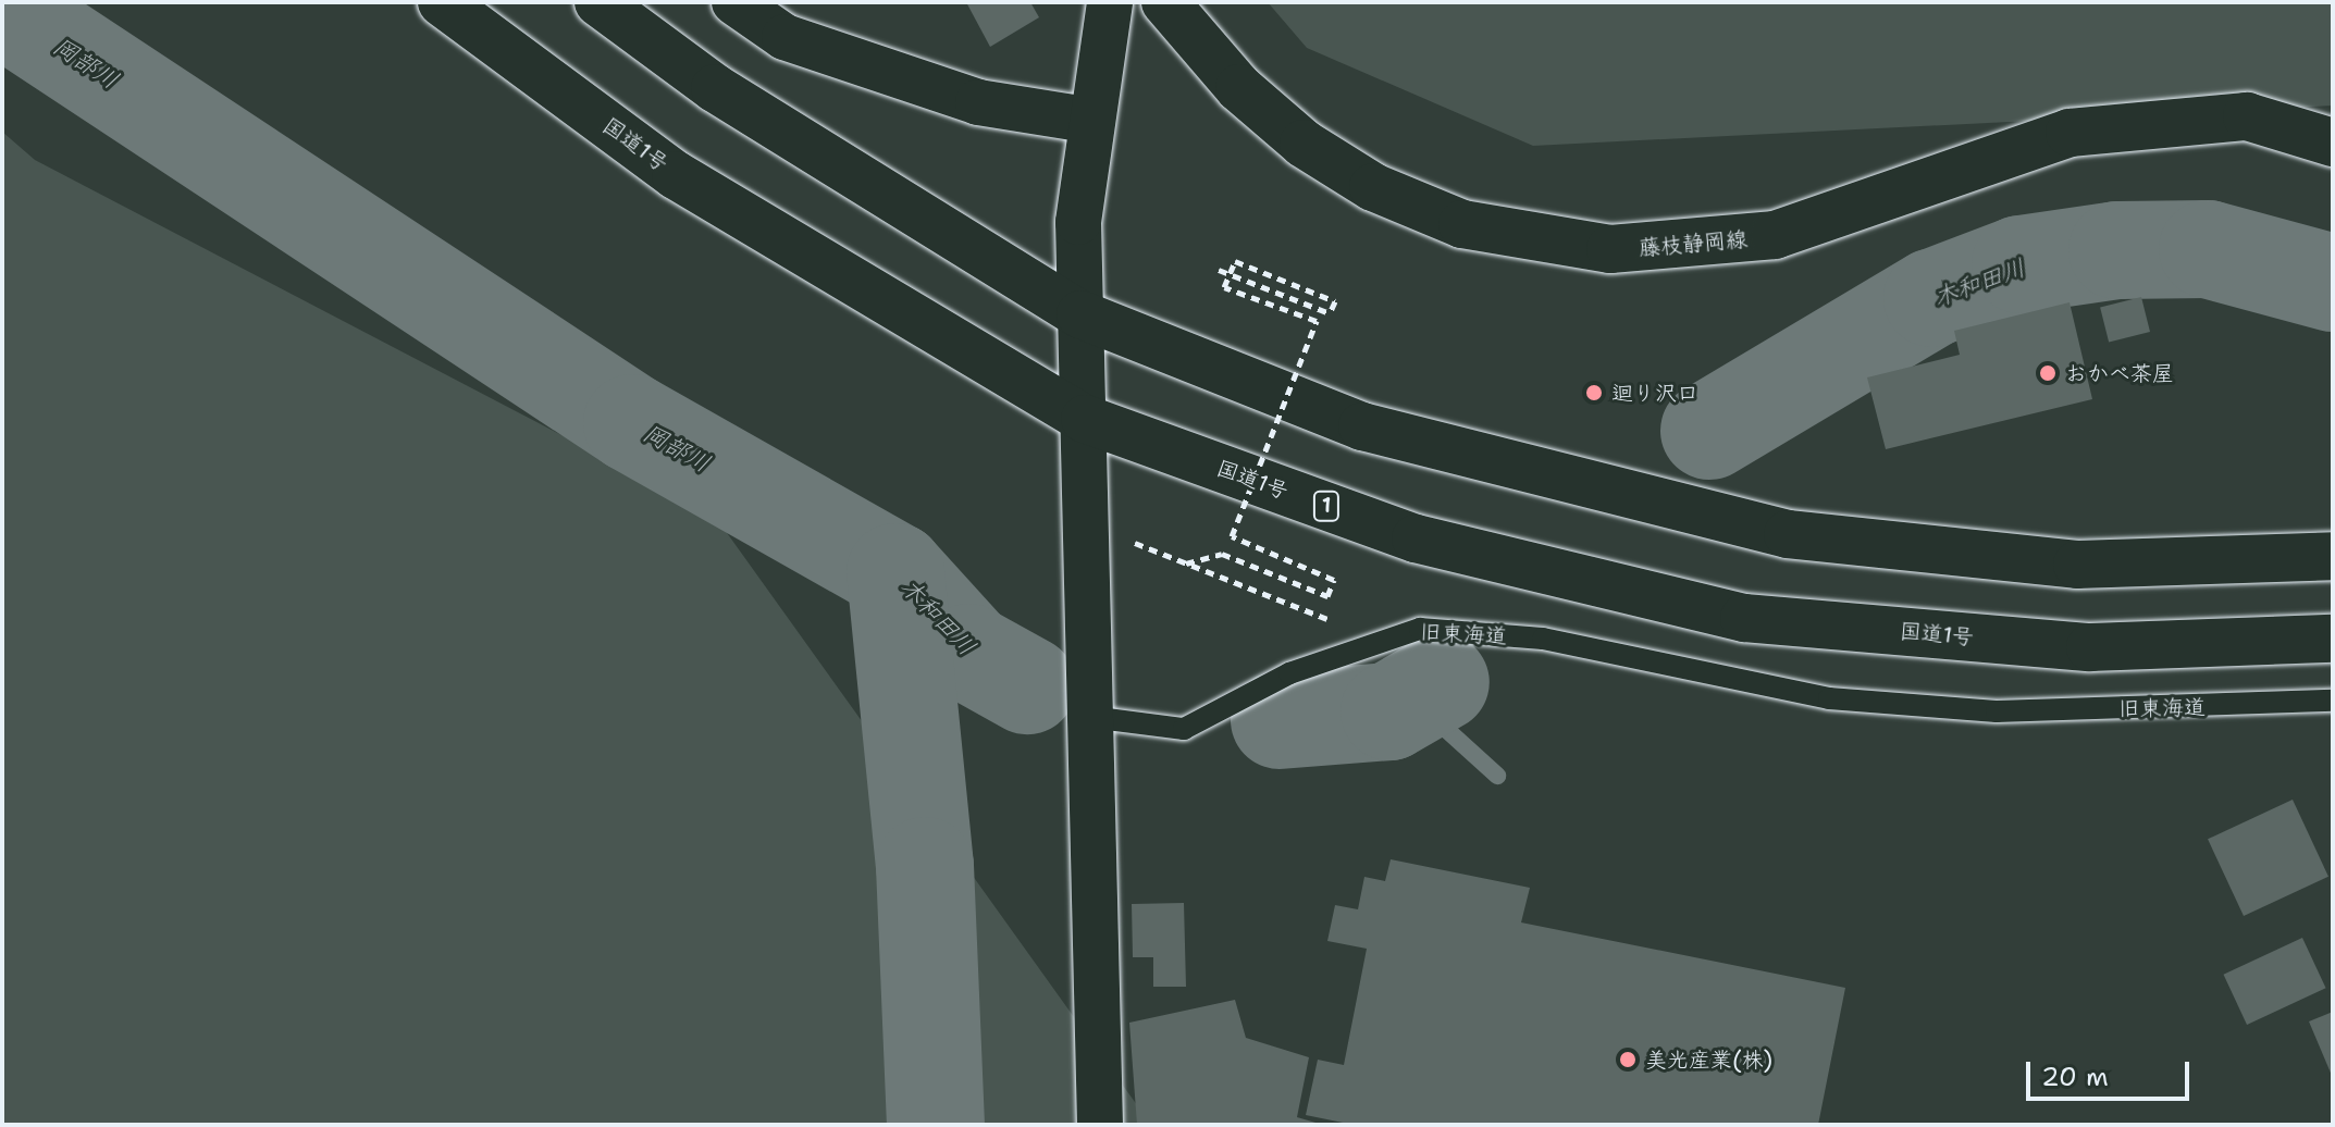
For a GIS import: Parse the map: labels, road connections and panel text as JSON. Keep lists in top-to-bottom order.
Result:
{
  "streets": {
    "main road": ["国道1号", "藤枝静岡線", "1"],
    "lane": ["旧東海道"]
  },
  "water": ["岡部川", "木和田川"],
  "places": ["おかべ茶屋", "迴り沢口", "美光産業(株)"],
  "scale_bar": "20 m"
}
